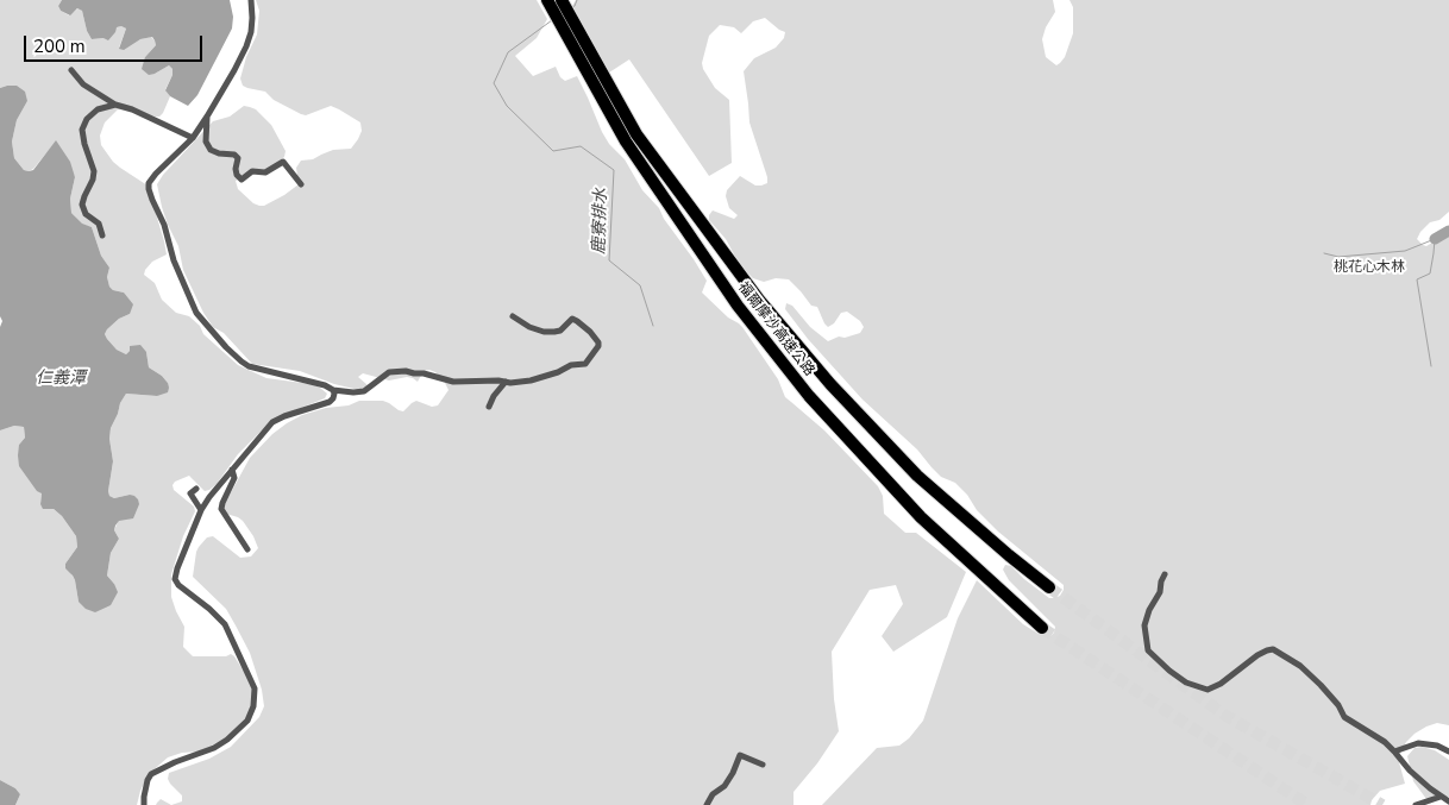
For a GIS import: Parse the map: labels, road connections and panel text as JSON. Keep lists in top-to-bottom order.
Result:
{
  "streets": {
    "highway": ["福爾摩沙高速公路"]
  },
  "water": ["鹿寮排水", "仁義潭"],
  "parks": ["桃花心木林"],
  "scale_bar": "200 m"
}
